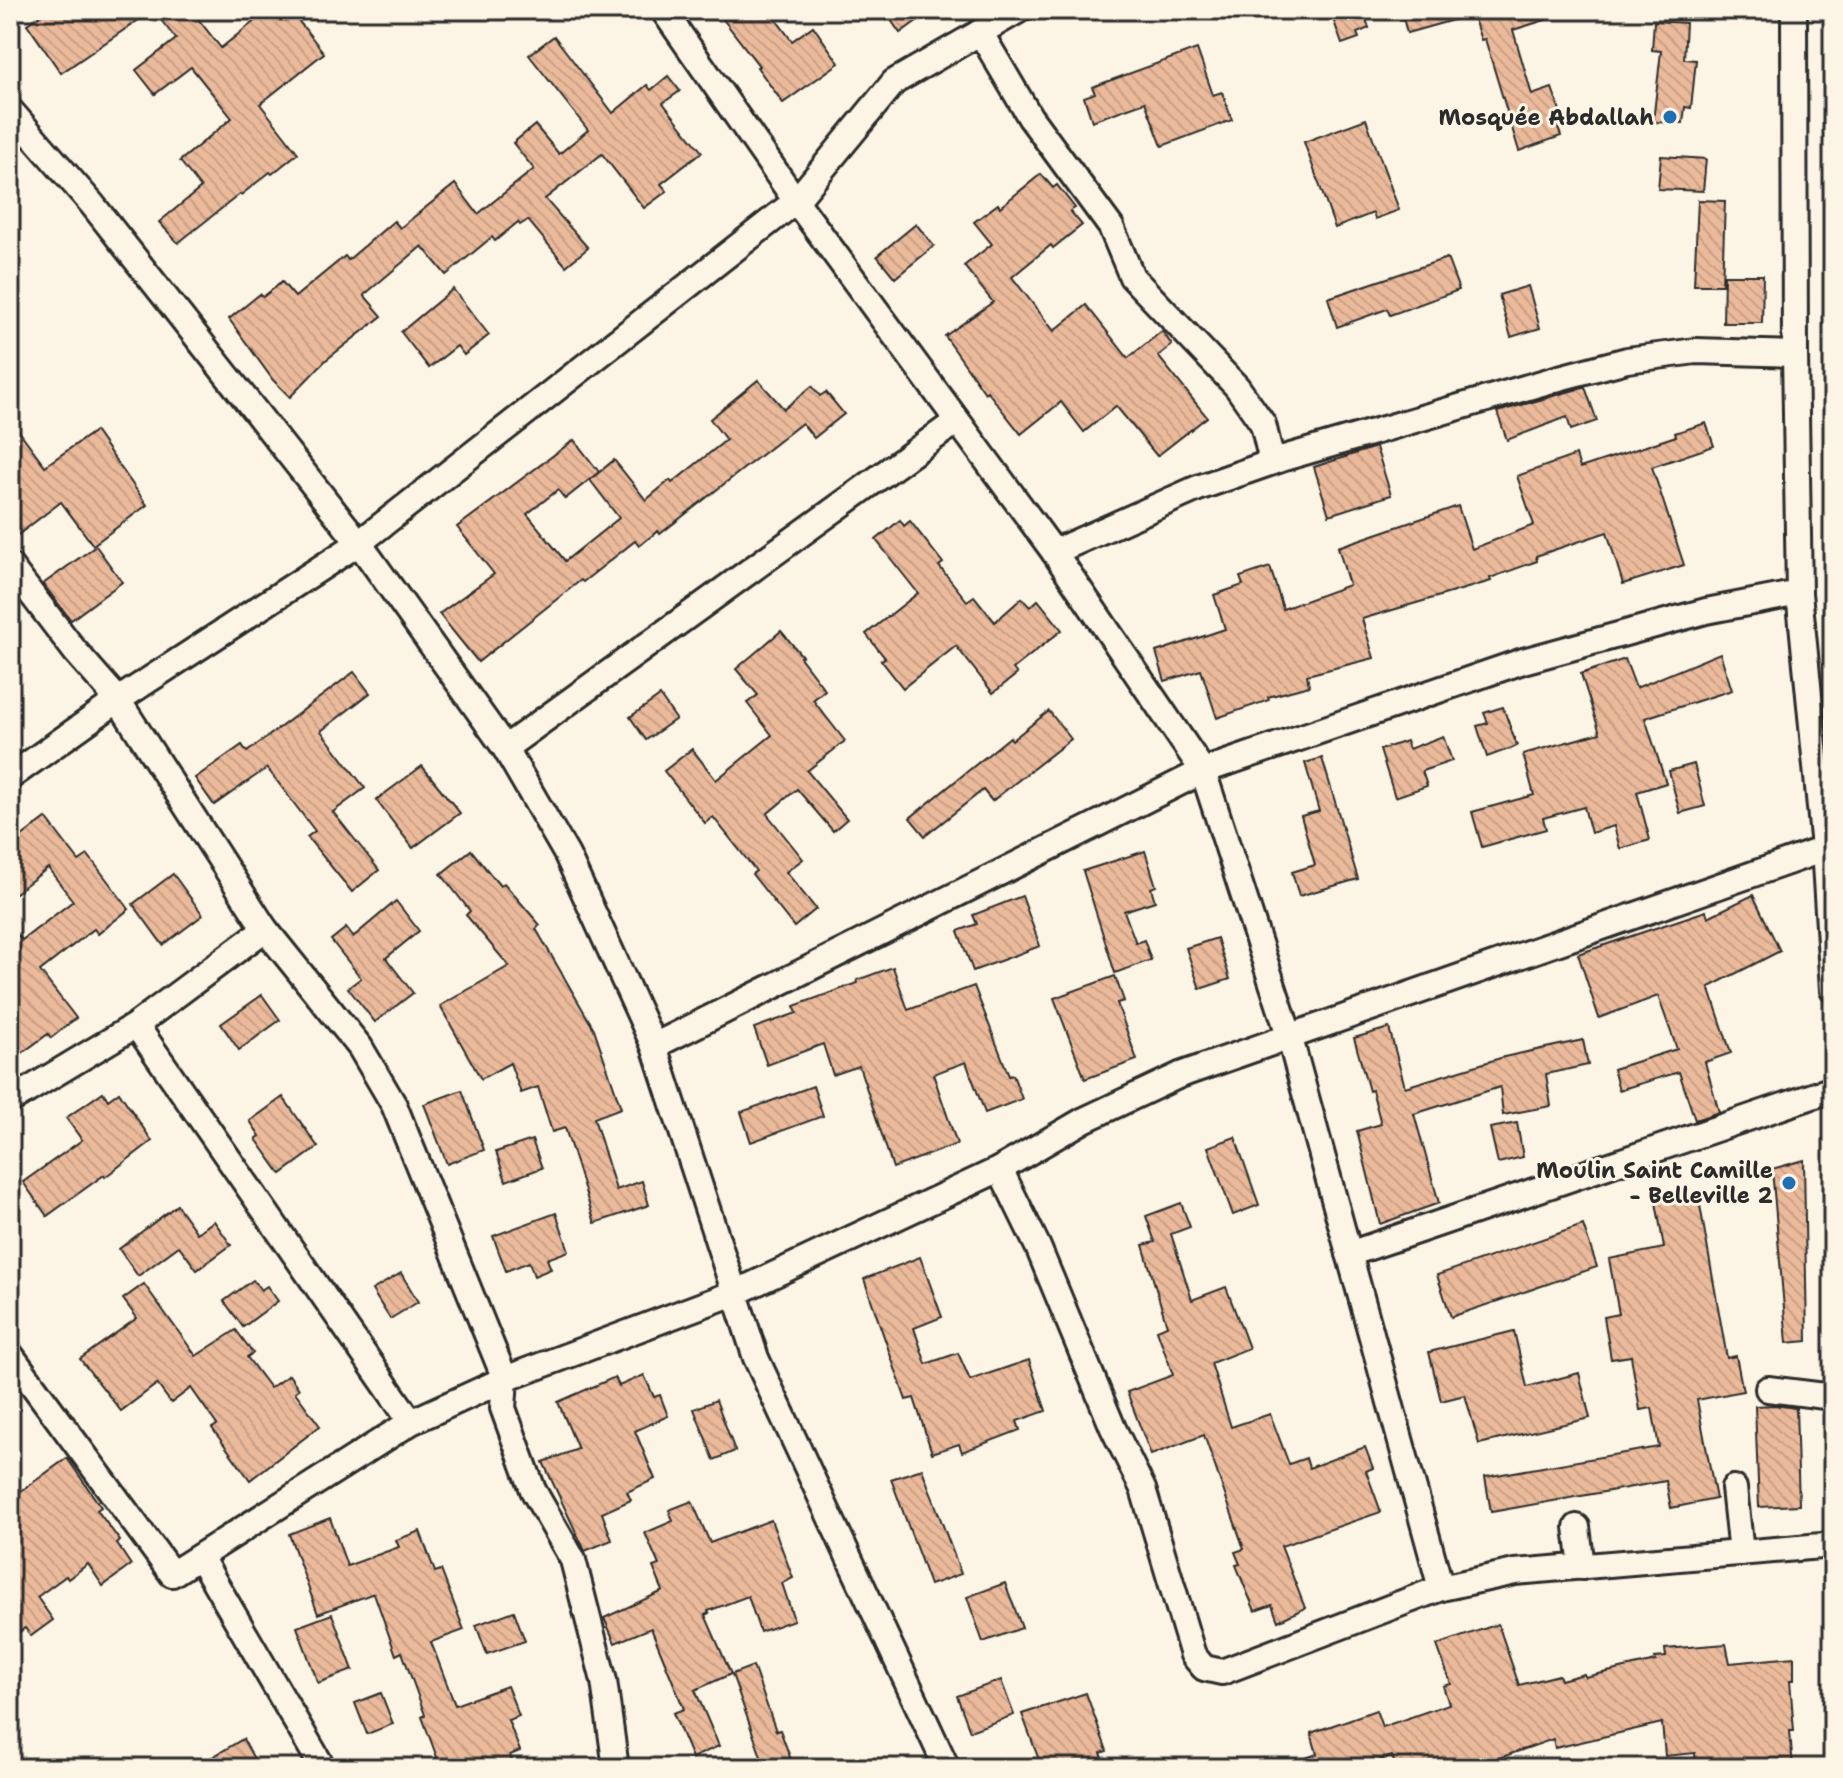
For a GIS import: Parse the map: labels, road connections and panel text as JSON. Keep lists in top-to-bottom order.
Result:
{
  "places": ["Mosquée Abdallah", "Moulin Saint Camille - Belleville 2"]
}
